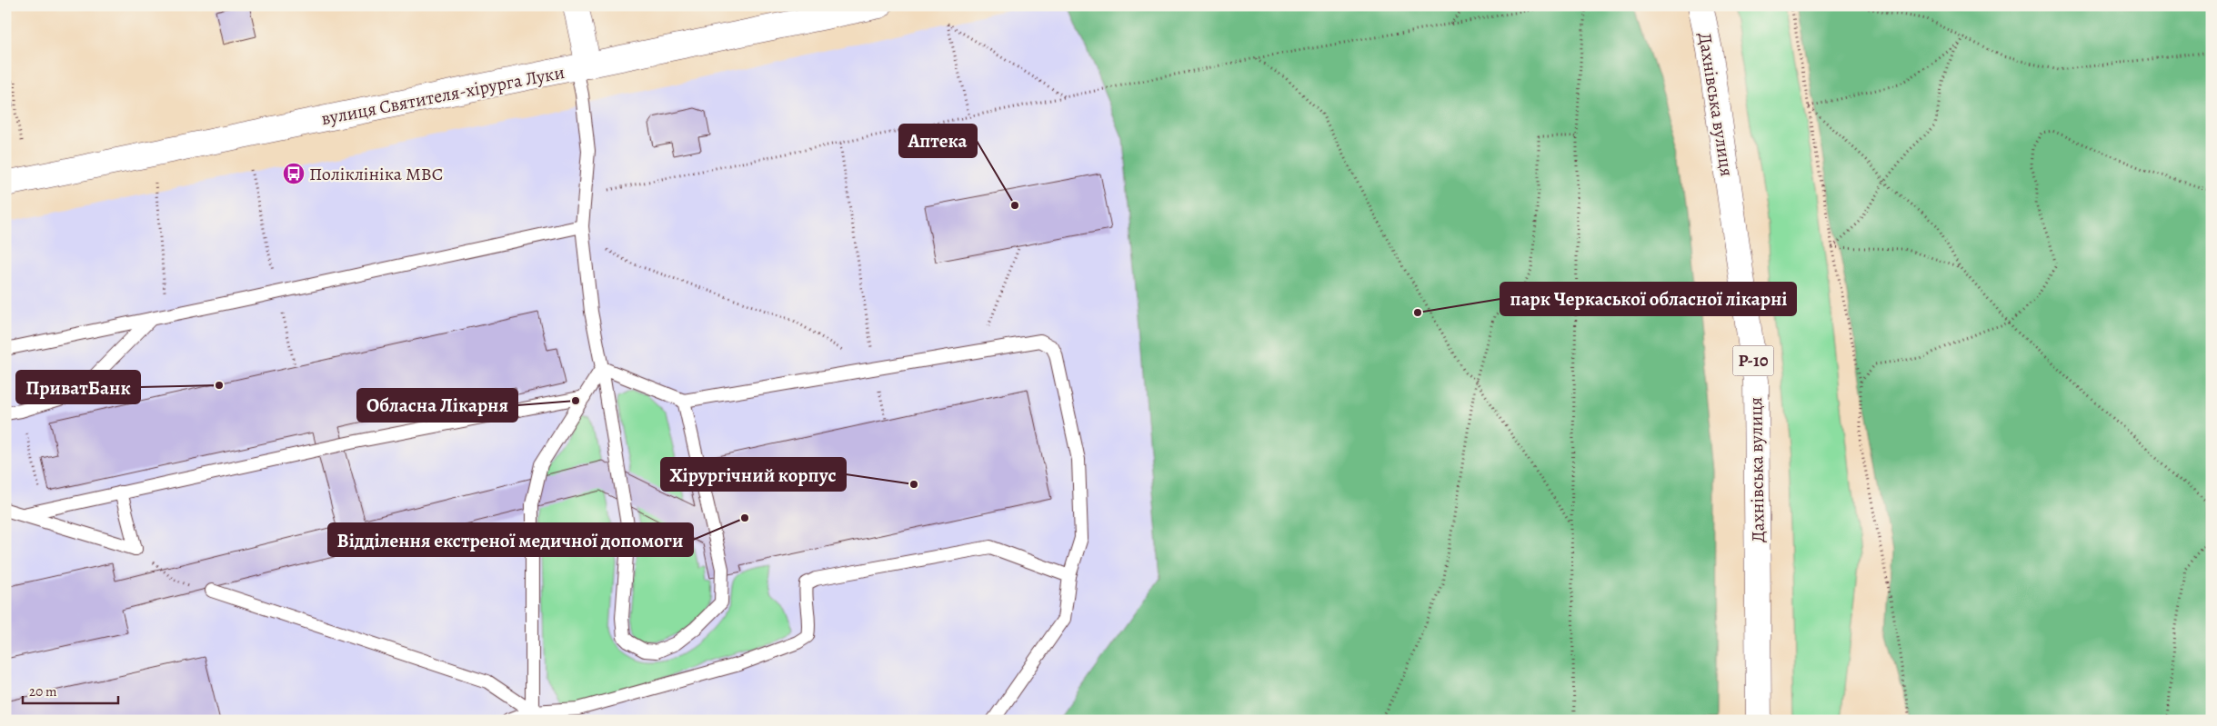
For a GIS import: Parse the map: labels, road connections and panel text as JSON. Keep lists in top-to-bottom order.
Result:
{
  "streets": {
    "street": ["вулиця Святителя-хірурга Луки", "Дахнівська вулиця", "Р-10"]
  },
  "places": {
    "bus stop": ["Поліклініка МВС"],
    "other": [
      "Аптека",
      "парк Черкаської обласної лікарні",
      "ПриватБанк",
      "Обласна Лікарня",
      "Хірургічний корпус",
      "Відділення екстреної медичної допомоги"
    ]
  },
  "scale_bar": "20 m"
}
